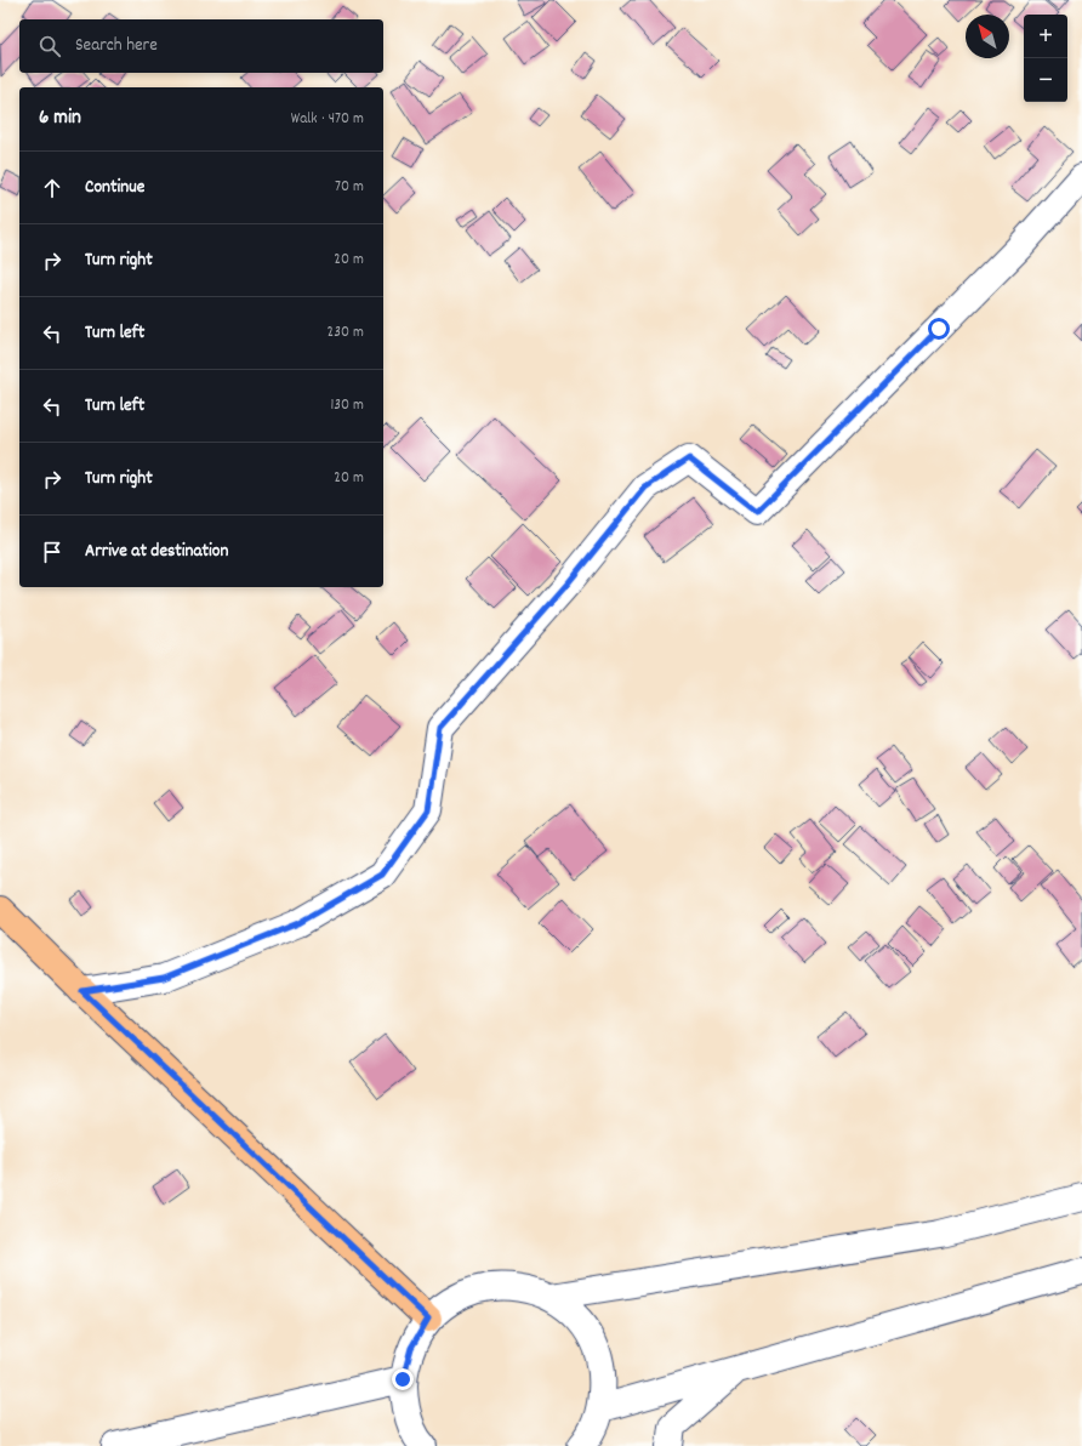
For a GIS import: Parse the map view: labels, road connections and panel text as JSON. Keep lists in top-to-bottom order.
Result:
{
  "north": "top left",
  "page": {
    "map_buttons": ["+", "−"],
    "search": "Search here",
    "heading": ["6 min", "Walk · 470 m"],
    "list": [
      ["Continue", "70 m"],
      ["Turn right", "20 m"],
      ["Turn left", "230 m"],
      ["Turn left", "130 m"],
      ["Turn right", "20 m"],
      "Arrive at destination"
    ]
  }
}
